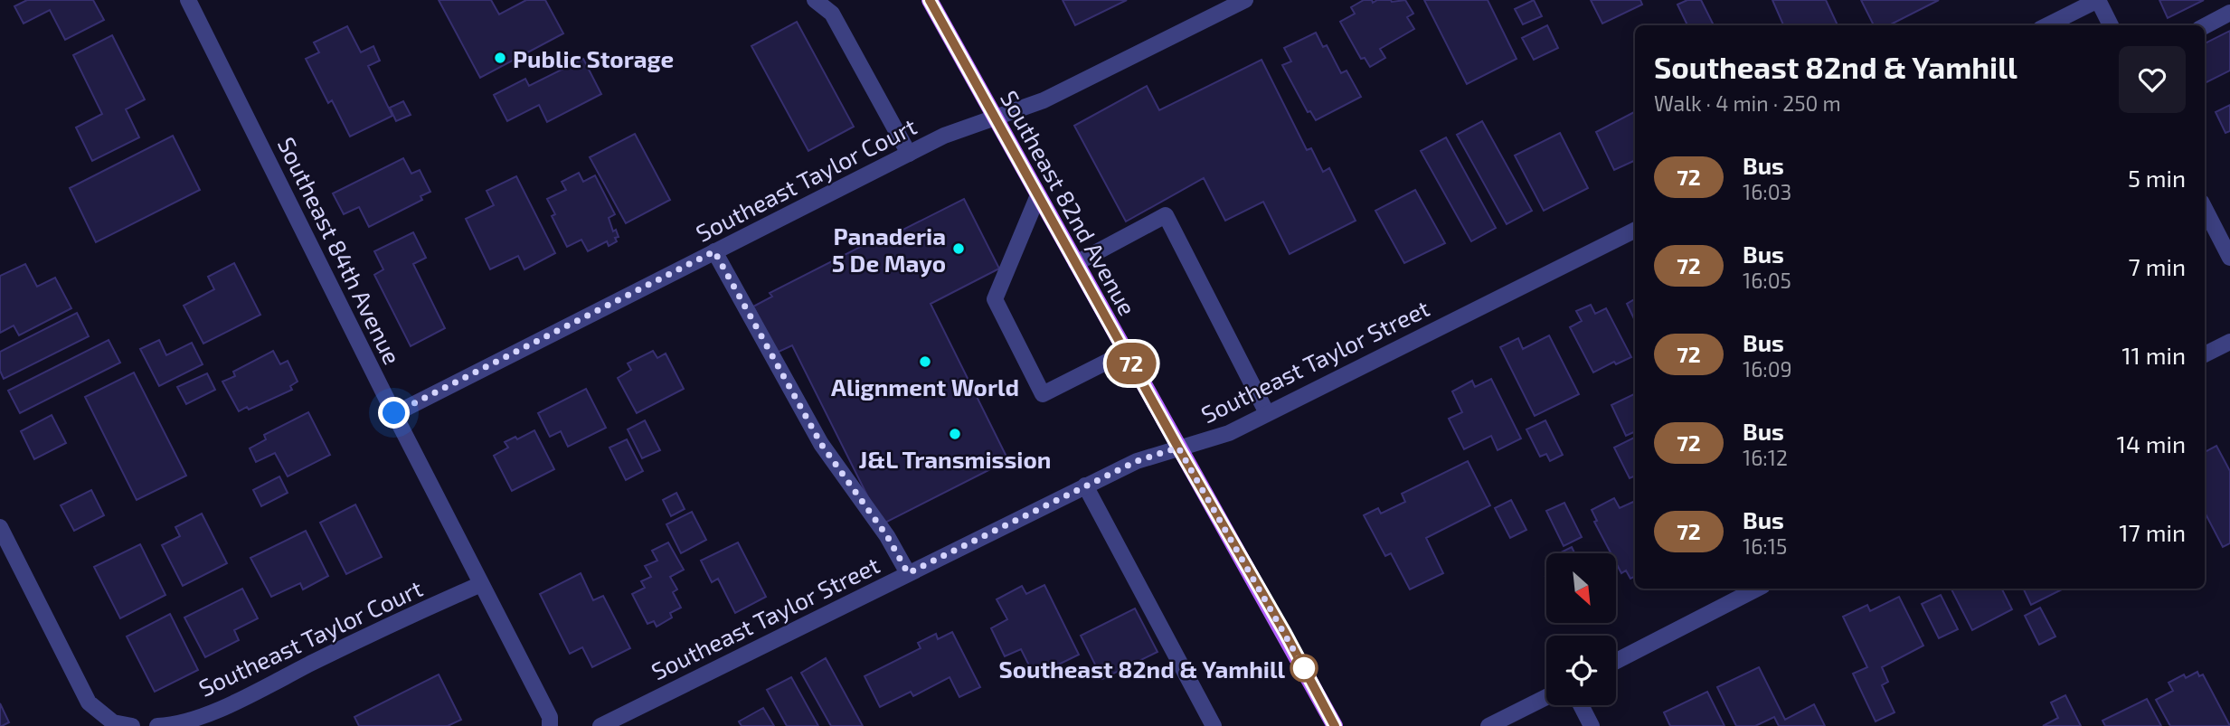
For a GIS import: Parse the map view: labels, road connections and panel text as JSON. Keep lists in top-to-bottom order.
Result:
{
  "streets": {
    "main road": ["Southeast 82nd Avenue"],
    "street": ["Southeast Taylor Court", "Southeast 84th Avenue", "Southeast Taylor Street"]
  },
  "crossings": [
    ["Southeast Taylor Court", "Southeast 82nd Avenue"],
    ["Southeast Taylor Court", "Southeast 84th Avenue"],
    ["Southeast 82nd Avenue", "Southeast Taylor Street"]
  ],
  "places": [
    "Public Storage",
    "Panaderia 5 De Mayo",
    "Alignment World",
    "J&L Transmission",
    "Southeast 82nd & Yamhill"
  ],
  "lines": ["bus line 72"],
  "north": "bottom right",
  "page": {
    "on_map": "72",
    "heading": ["Southeast 82nd & Yamhill", "Walk · 4 min · 250 m"],
    "list": [
      {
        "mark": "72",
        "name": "Bus",
        "note": "16:03",
        "value": "5 min"
      },
      {
        "mark": "72",
        "name": "Bus",
        "note": "16:05",
        "value": "7 min"
      },
      {
        "mark": "72",
        "name": "Bus",
        "note": "16:09",
        "value": "11 min"
      },
      {
        "mark": "72",
        "name": "Bus",
        "note": "16:12",
        "value": "14 min"
      },
      {
        "mark": "72",
        "name": "Bus",
        "note": "16:15",
        "value": "17 min"
      }
    ]
  }
}
